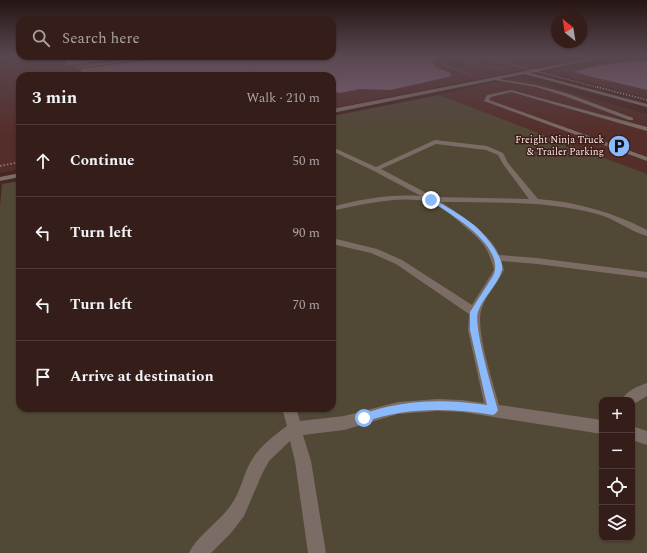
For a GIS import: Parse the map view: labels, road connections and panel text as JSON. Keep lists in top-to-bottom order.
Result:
{
  "places": {
    "parking": ["Freight Ninja Truck & Trailer Parking"]
  },
  "north": "top left",
  "page": {
    "search": "Search here",
    "heading": ["3 min", "Walk · 210 m"],
    "list": [
      ["Continue", "50 m"],
      ["Turn left", "90 m"],
      ["Turn left", "70 m"],
      "Arrive at destination"
    ],
    "map_buttons": ["+", "−"]
  }
}
